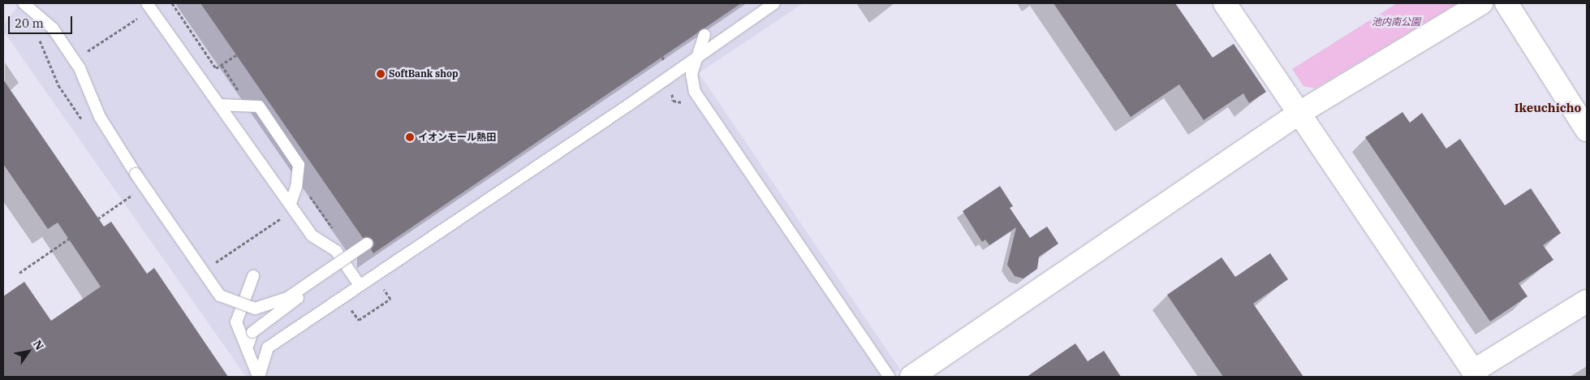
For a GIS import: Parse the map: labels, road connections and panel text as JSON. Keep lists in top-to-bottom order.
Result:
{
  "districts": ["Ikeuchicho"],
  "parks": ["池内南公園"],
  "places": ["SoftBank shop", "イオンモール熱田"],
  "scale_bar": "20 m",
  "north": "top right"
}
